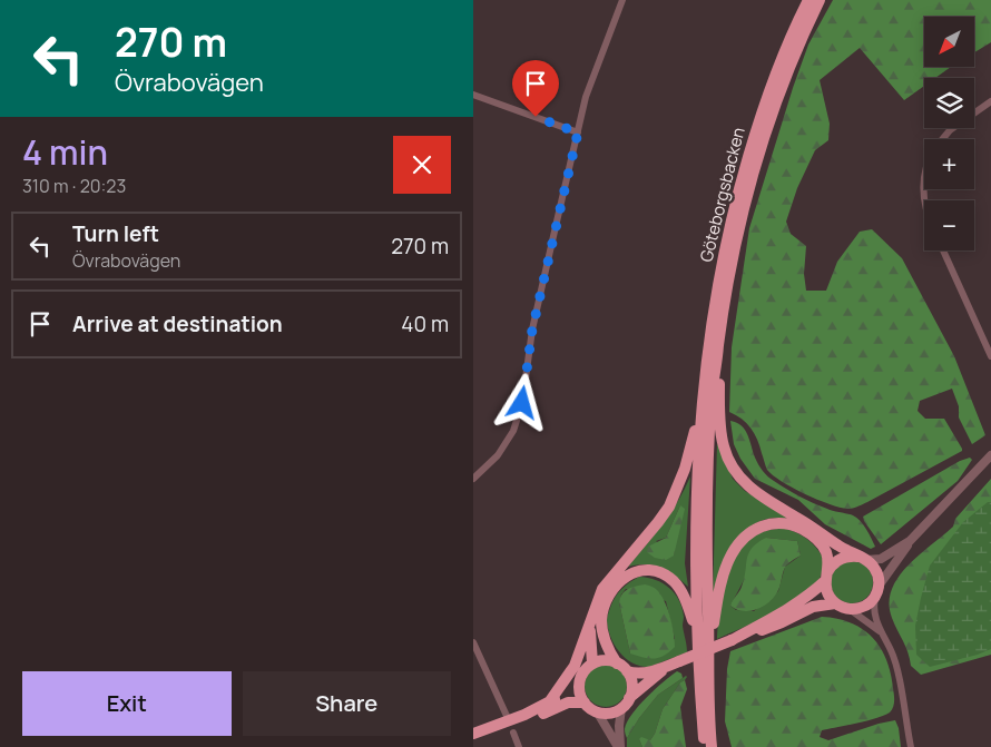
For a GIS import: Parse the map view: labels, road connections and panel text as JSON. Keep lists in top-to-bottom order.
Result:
{
  "streets": {
    "highway": ["Göteborgsbacken"]
  },
  "north": "bottom left",
  "page": {
    "turn": ["270 m", "Övrabovägen"],
    "map_buttons": ["+", "−"],
    "heading": ["4 min", "310 m · 20:23"],
    "list": [
      {
        "name": "Turn left",
        "note": "Övrabovägen",
        "value": "270 m"
      },
      {
        "name": "Arrive at destination",
        "value": "40 m"
      }
    ],
    "buttons": ["Exit", "Share"]
  }
}
